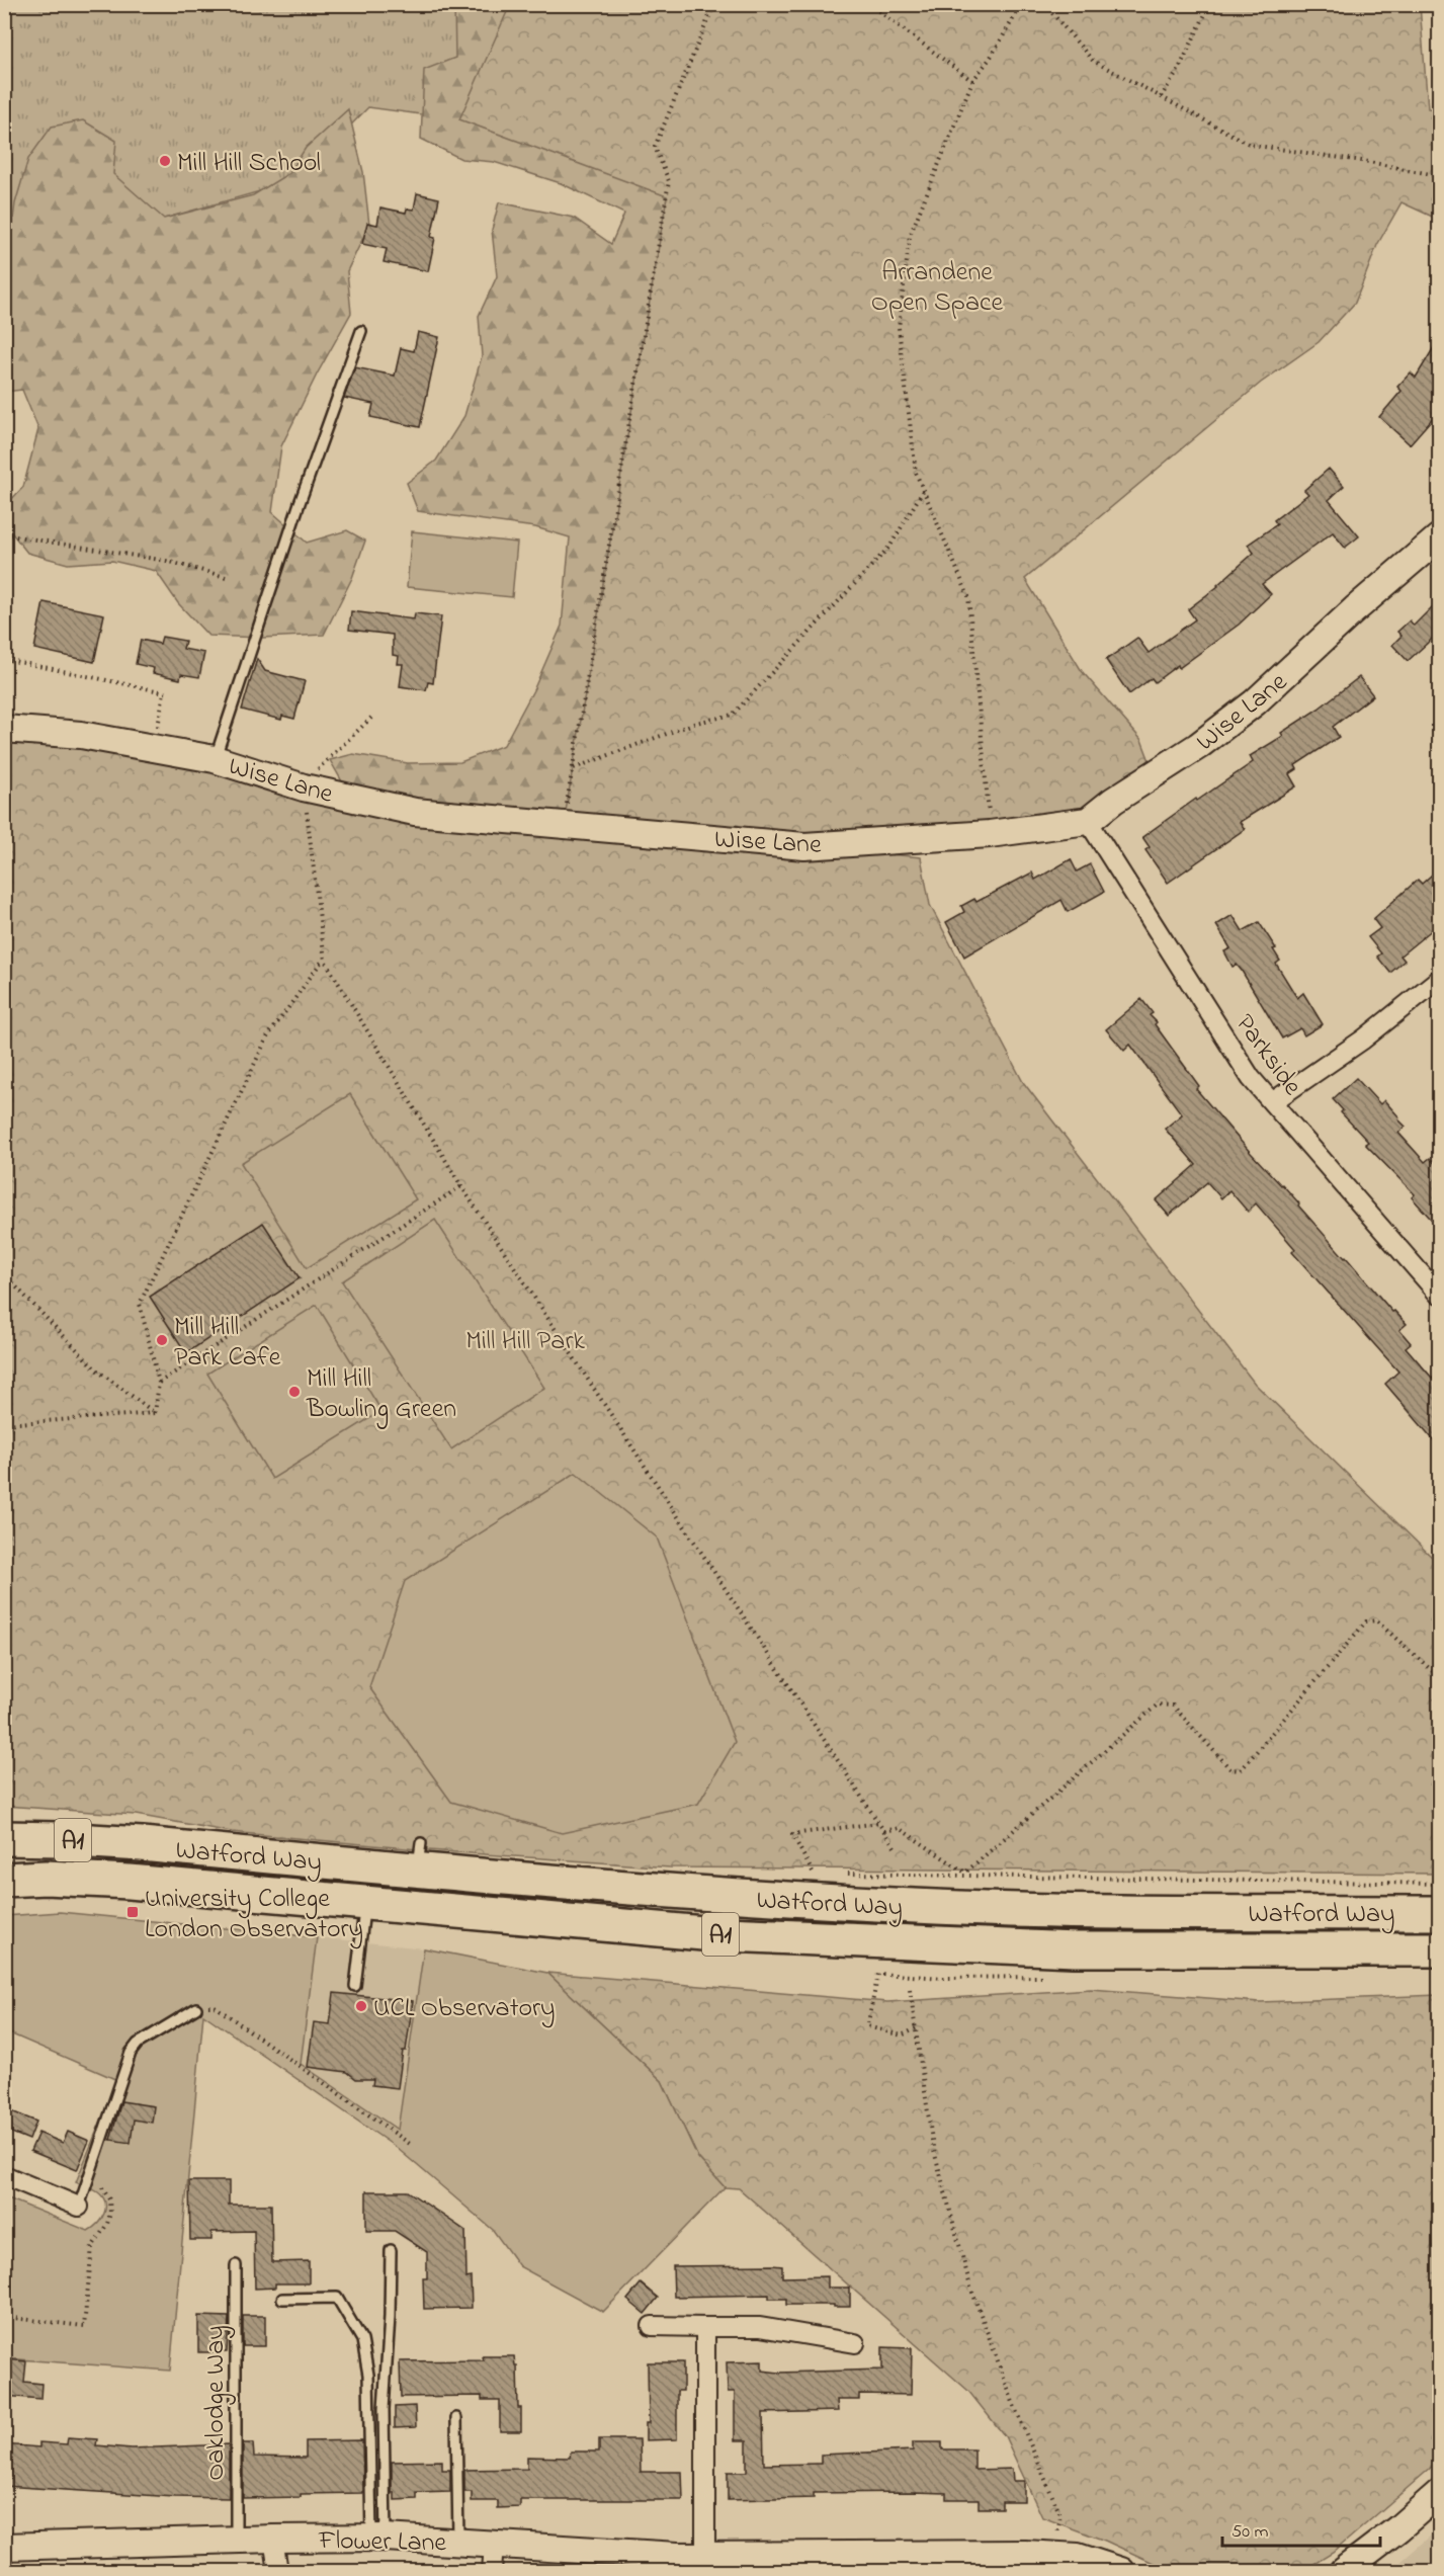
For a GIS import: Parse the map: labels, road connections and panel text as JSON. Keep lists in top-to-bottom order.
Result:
{
  "streets": {
    "highway": ["A1", "Watford Way"],
    "street": ["Wise Lane", "Parkside", "Flower Lane"],
    "lane": ["Oaklodge Way"]
  },
  "crossings": [
    ["Wise Lane", "Parkside"],
    ["Oaklodge Way", "Flower Lane"]
  ],
  "parks": ["Arrandene Open Space", "Mill Hill Park"],
  "places": {
    "other": [
      "Mill Hill School",
      "Mill Hill Park Cafe",
      "Mill Hill Bowling Green",
      "UCL Observatory"
    ],
    "transit": ["University College London Observatory"]
  },
  "scale_bar": "50 m"
}
